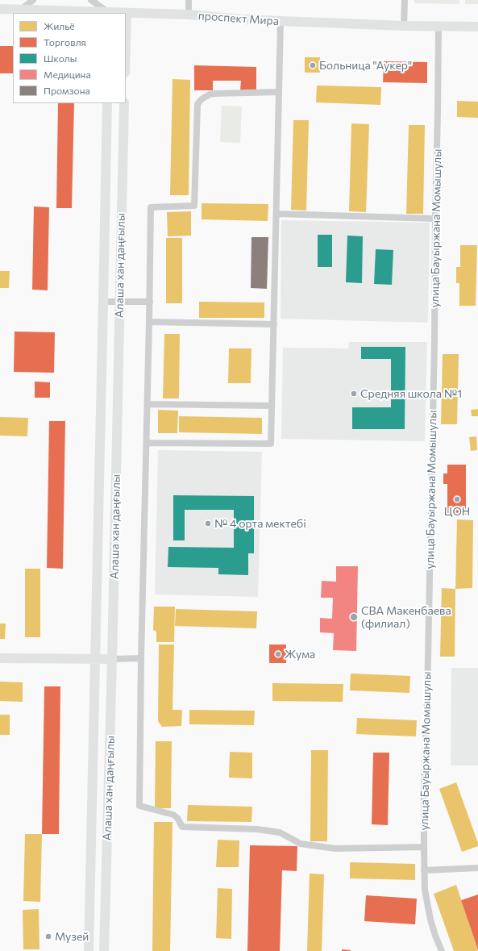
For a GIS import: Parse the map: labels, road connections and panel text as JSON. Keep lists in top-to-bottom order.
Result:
{
  "streets": {
    "main road": ["проспект Мира", "Алаша хан даңғылы"],
    "street": ["улица Бауыржана Момышулы"]
  },
  "crossings": [
    ["проспект Мира", "улица Бауыржана Момышулы"]
  ],
  "places": [
    "Больница \"Аукер\"",
    "Средняя школа №1",
    "ЦОН",
    "№ 4 орта мектебі",
    "СВА Макенбаева (филиал)",
    "Жума",
    "Музей"
  ],
  "legend": [
    "Жильё",
    "Торговля",
    "Школы",
    "Медицина",
    "Промзона"
  ]
}
